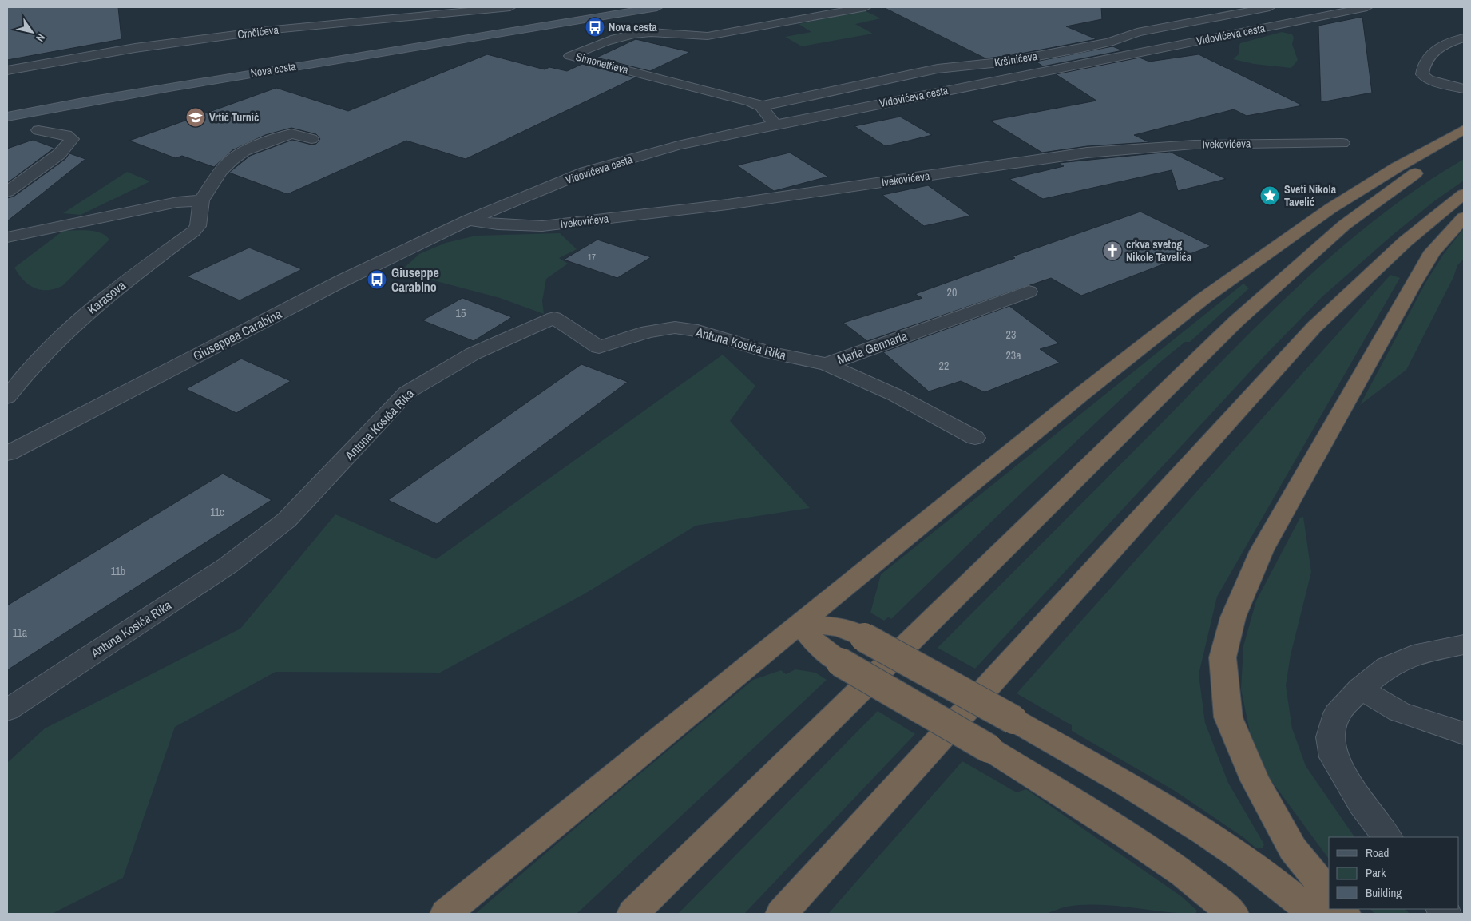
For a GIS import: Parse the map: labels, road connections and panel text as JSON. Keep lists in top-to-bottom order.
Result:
{
  "streets": {
    "street": [
      "Crnčićeva",
      "Vidovićeva cesta",
      "Kršinićeva",
      "Simonettieva",
      "Nova cesta",
      "Ivekovićeva",
      "Karasova",
      "Giuseppea Carabina",
      "Antuna Kosića Rika",
      "Maria Gennaria"
    ]
  },
  "crossings": [
    ["Vidovićeva cesta", "Simonettieva"],
    ["Vidovićeva cesta", "Ivekovićeva"],
    ["Vidovićeva cesta", "Giuseppea Carabina"],
    ["Kršinićeva", "Simonettieva"],
    ["Ivekovićeva", "Giuseppea Carabina"],
    ["Antuna Kosića Rika", "Maria Gennaria"]
  ],
  "places": {
    "bus stop": ["Nova cesta", "Giuseppe Carabino"],
    "school or university": ["Vrtić Turnić"],
    "place": ["Sveti Nikola Tavelić"],
    "church": ["crkva svetog Nikole Tavelića"]
  },
  "house_numbers": [
    "17",
    "20",
    "15",
    "23",
    "23a",
    "22",
    "11c",
    "11b",
    "11a"
  ],
  "legend": ["Road", "Park", "Building"],
  "north": "bottom right"
}
